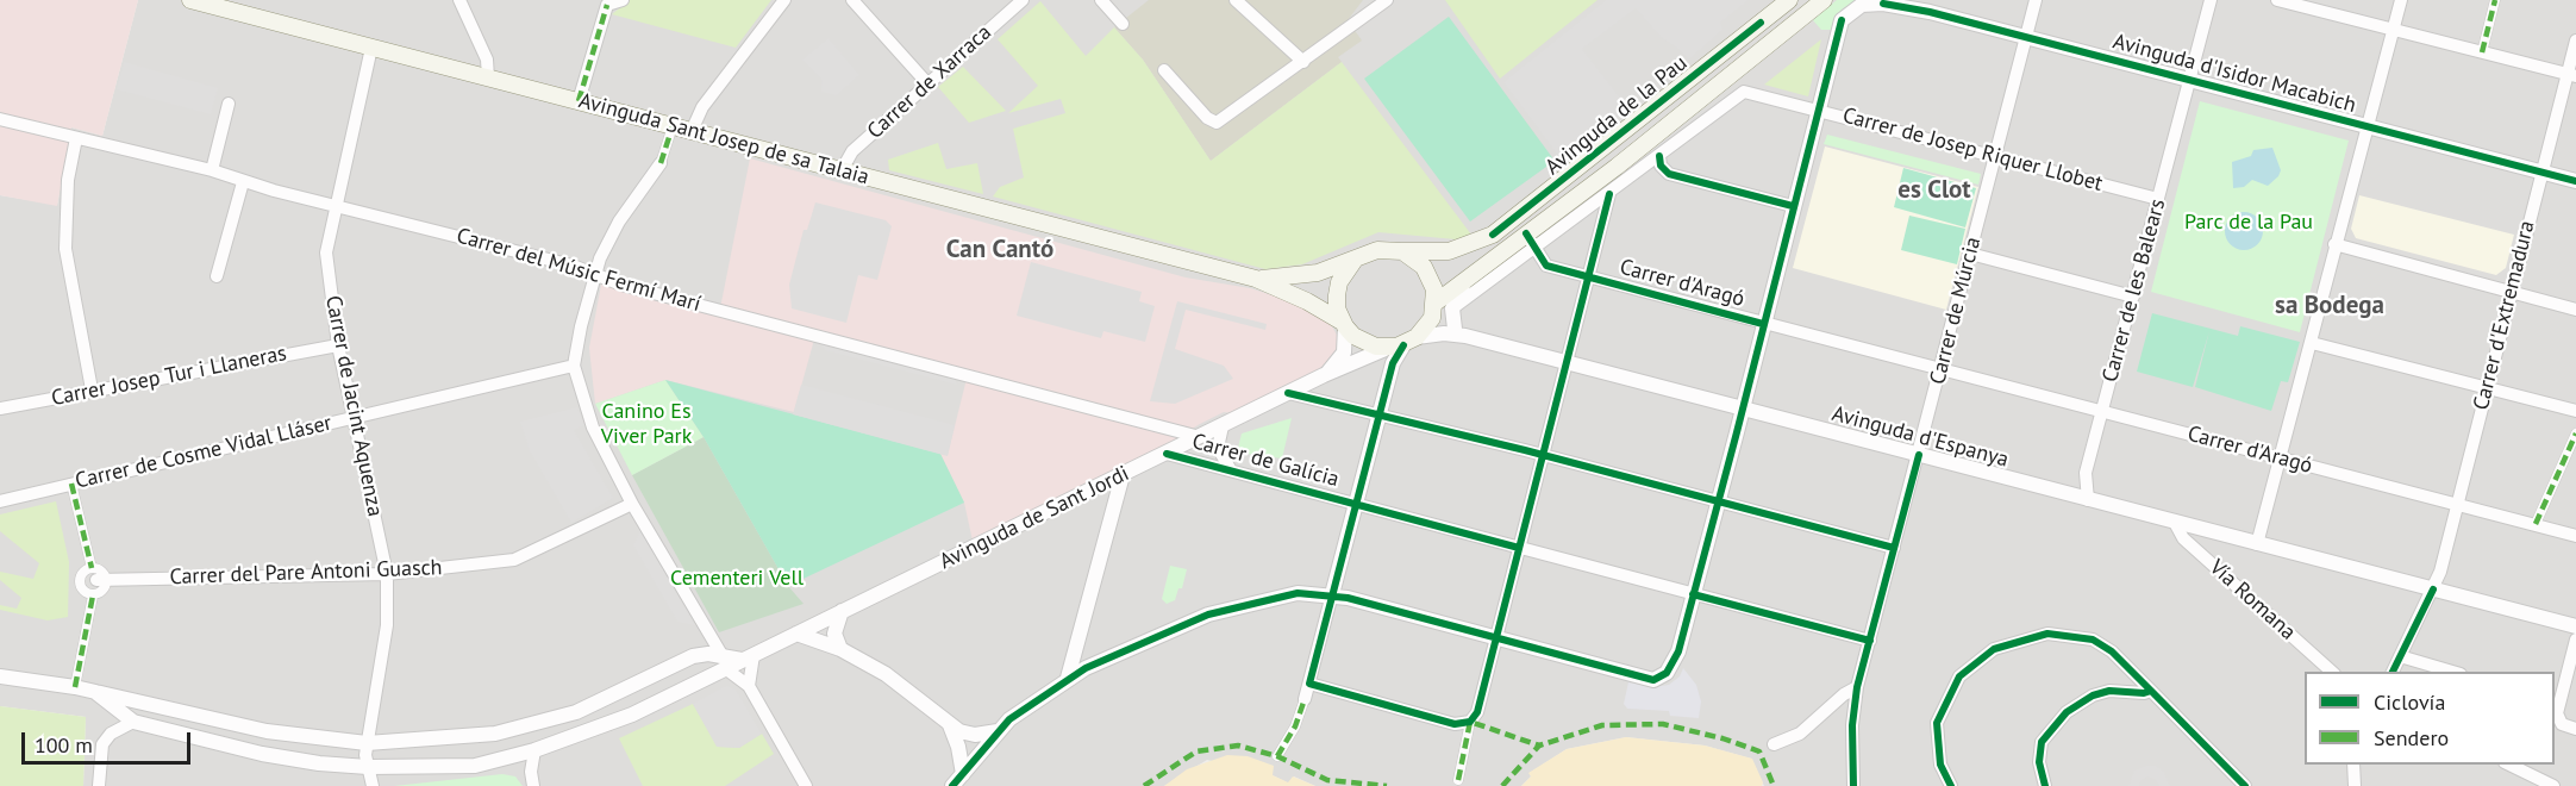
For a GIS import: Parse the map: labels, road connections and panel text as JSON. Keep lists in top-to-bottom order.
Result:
{
  "streets": {
    "main road": ["Avinguda de la Pau", "Avinguda Sant Josep de sa Talaia"],
    "street": [
      "Avinguda d'Isidor Macabich",
      "Carrer de Xarraca",
      "Carrer de Josep Riquer Llobet",
      "Carrer del Músic Fermí Marí",
      "Carrer d'Aragó",
      "Carrer de les Balears",
      "Carrer de Múrcia",
      "Carrer d'Extremadura",
      "Carrer Josep Tur i Llaneras",
      "Carrer de Jacint Aquenza",
      "Avinguda d'Espanya",
      "Carrer de Cosme Vidal Lláser",
      "Carrer de Galícia",
      "Avinguda de Sant Jordi",
      "Carrer del Pare Antoni Guasch",
      "Vía Romana"
    ]
  },
  "crossings": [
    ["Avinguda d'Isidor Macabich", "Carrer de Josep Riquer Llobet"],
    ["Avinguda d'Isidor Macabich", "Carrer de les Balears"],
    ["Avinguda d'Isidor Macabich", "Carrer de Múrcia"],
    ["Avinguda d'Isidor Macabich", "Carrer d'Extremadura"],
    ["Carrer de Xarraca", "Avinguda Sant Josep de sa Talaia"],
    ["Avinguda de la Pau", "Carrer de Josep Riquer Llobet"],
    ["Avinguda de la Pau", "Carrer d'Aragó"],
    ["Avinguda de la Pau", "Avinguda d'Espanya"],
    ["Avinguda de la Pau", "Avinguda de Sant Jordi"],
    ["Avinguda Sant Josep de sa Talaia", "Carrer de Jacint Aquenza"],
    ["Carrer de Josep Riquer Llobet", "Carrer de les Balears"],
    ["Carrer de Josep Riquer Llobet", "Carrer de Múrcia"],
    ["Carrer del Músic Fermí Marí", "Carrer de Jacint Aquenza"],
    ["Carrer del Músic Fermí Marí", "Avinguda de Sant Jordi"],
    ["Carrer d'Aragó", "Carrer de les Balears"],
    ["Carrer d'Aragó", "Carrer de Múrcia"],
    ["Carrer d'Aragó", "Carrer d'Extremadura"],
    ["Carrer de les Balears", "Avinguda d'Espanya"],
    ["Carrer de Múrcia", "Avinguda d'Espanya"],
    ["Carrer de Múrcia", "Carrer de Galícia"],
    ["Carrer d'Extremadura", "Avinguda d'Espanya"],
    ["Carrer Josep Tur i Llaneras", "Carrer de Jacint Aquenza"],
    ["Carrer de Jacint Aquenza", "Carrer de Cosme Vidal Lláser"],
    ["Carrer de Jacint Aquenza", "Avinguda de Sant Jordi"],
    ["Carrer de Jacint Aquenza", "Carrer del Pare Antoni Guasch"],
    ["Avinguda d'Espanya", "Avinguda de Sant Jordi"],
    ["Avinguda d'Espanya", "Vía Romana"],
    ["Carrer de Galícia", "Avinguda de Sant Jordi"]
  ],
  "districts": ["es Clot", "Can Cantó", "sa Bodega"],
  "parks": ["Parc de la Pau", "Canino Es Viver Park", "Cementeri Vell"],
  "legend": ["Ciclovía", "Sendero"],
  "scale_bar": "100 m"
}
